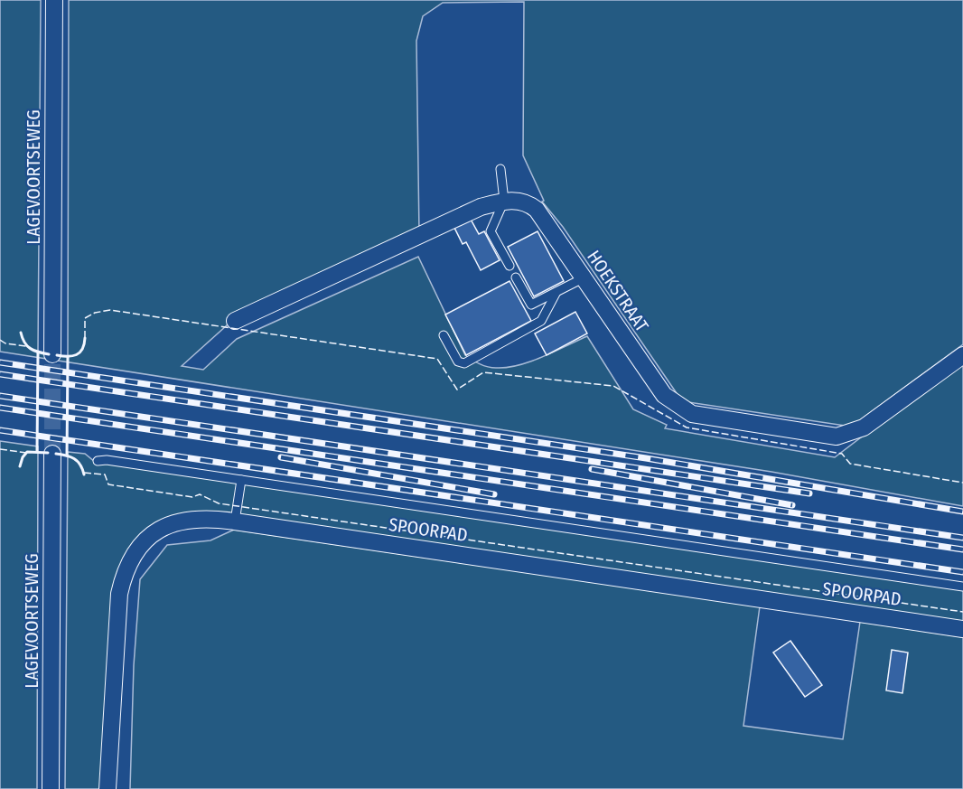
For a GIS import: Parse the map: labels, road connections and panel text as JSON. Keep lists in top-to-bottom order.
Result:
{
  "streets": {
    "street": ["LAGEVOORTSEWEG", "HOEKSTRAAT", "SPOORPAD"]
  }
}
